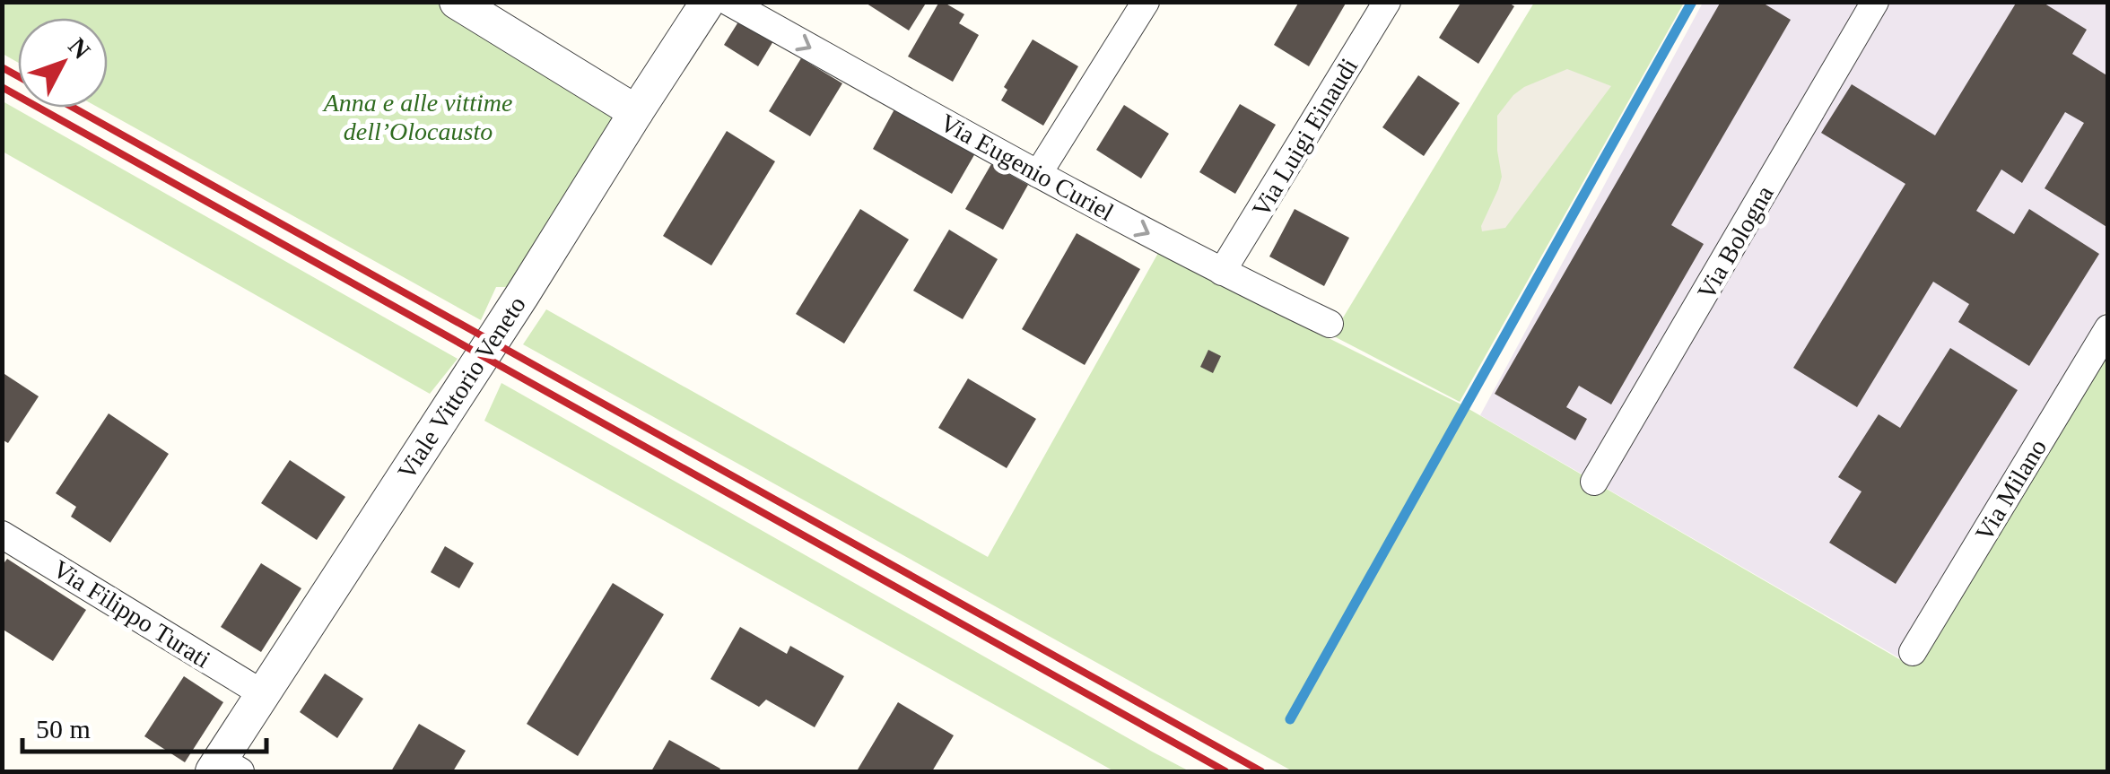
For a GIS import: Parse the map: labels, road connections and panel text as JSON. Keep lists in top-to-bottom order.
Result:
{
  "streets": {
    "street": [
      "Via Luigi Einaudi",
      "Via Eugenio Curiel",
      "Via Bologna",
      "Viale Vittorio Veneto",
      "Via Milano",
      "Via Filippo Turati"
    ]
  },
  "crossings": [
    ["Via Luigi Einaudi", "Via Eugenio Curiel"],
    ["Viale Vittorio Veneto", "Via Filippo Turati"]
  ],
  "one_way": ["Via Eugenio Curiel"],
  "parks": ["Anna e alle vittime dell’Olocausto"],
  "scale_bar": "50 m",
  "north": "top right"
}
